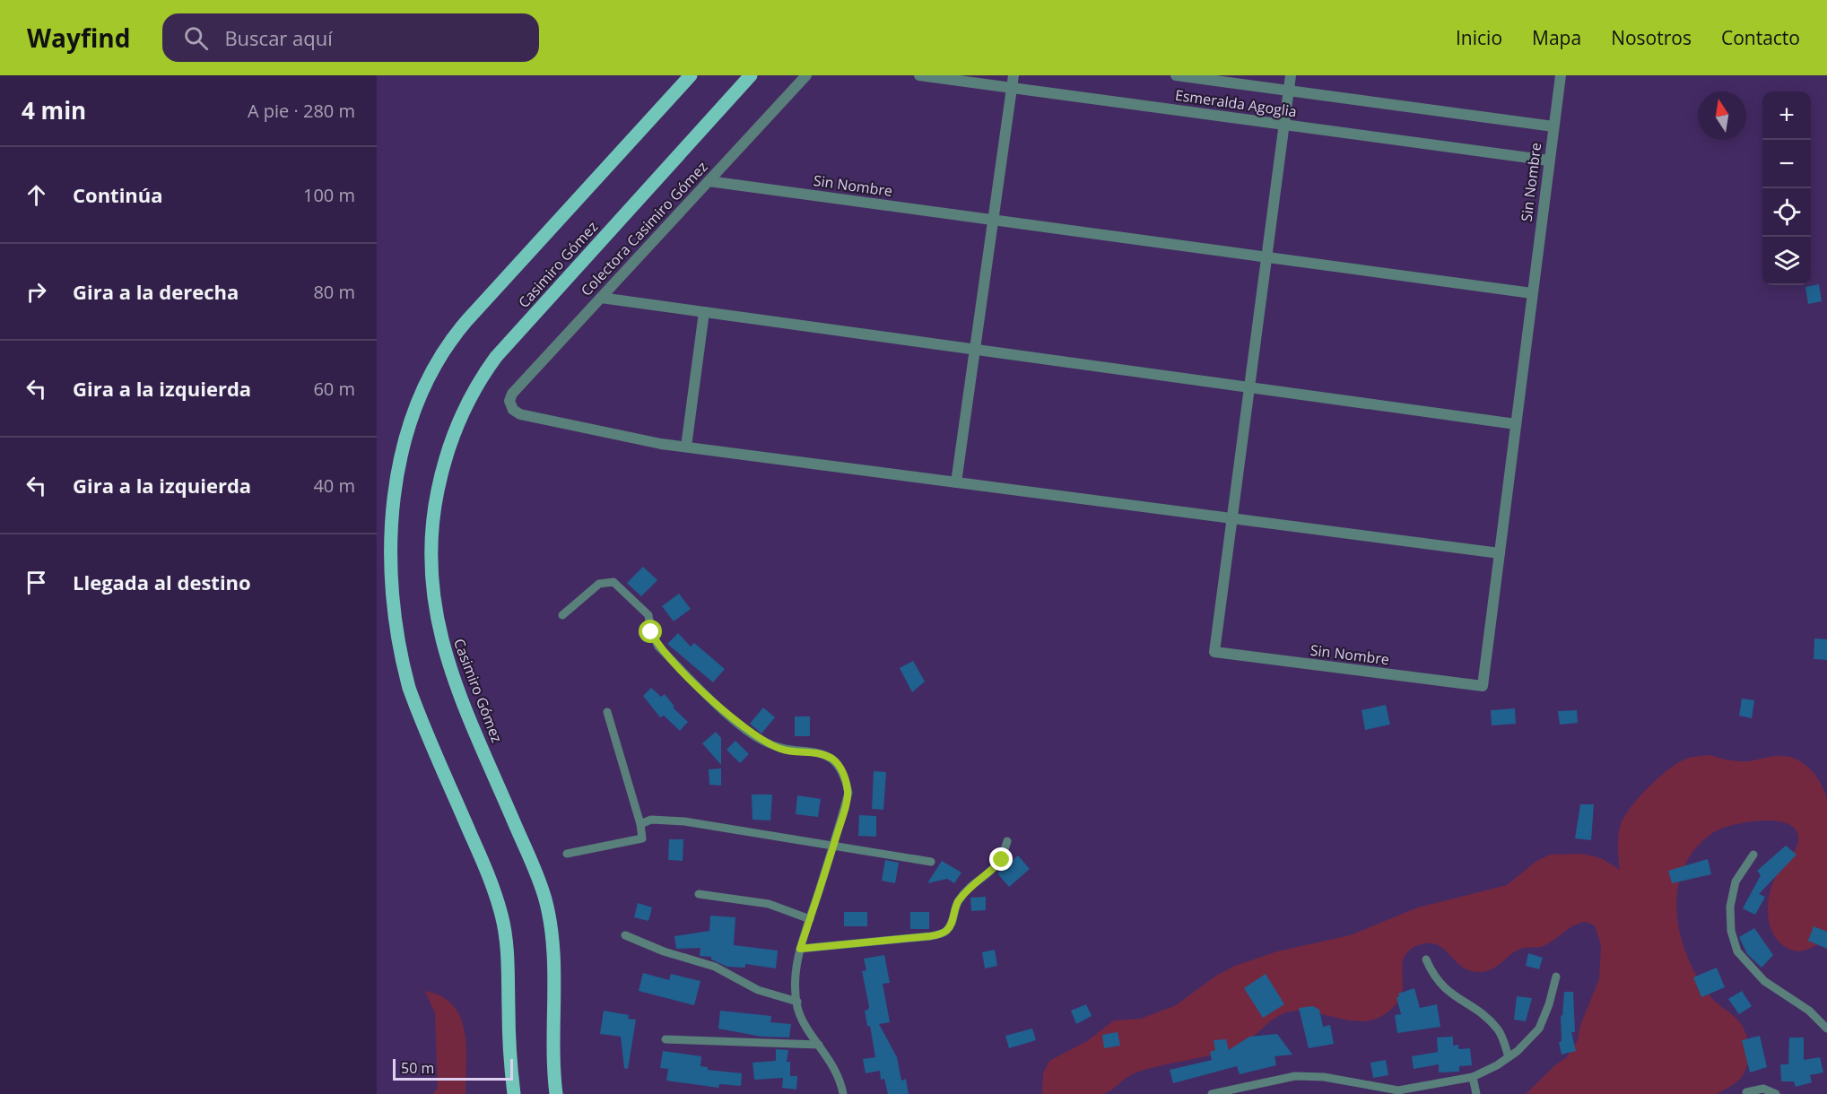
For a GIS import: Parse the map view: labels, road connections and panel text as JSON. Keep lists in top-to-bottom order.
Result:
{
  "streets": {
    "main road": ["Casimiro Gómez"],
    "street": ["Esmeralda Agoglia", "Sin Nombre", "Colectora Casimiro Gómez"]
  },
  "crossings": [
    ["Esmeralda Agoglia", "Sin Nombre"],
    ["Sin Nombre", "Colectora Casimiro Gómez"]
  ],
  "scale_bar": "50 m",
  "north": "top",
  "page": {
    "header": "Wayfind",
    "search": "Buscar aquí",
    "nav": [
      "Inicio",
      "Mapa",
      "Nosotros",
      "Contacto"
    ],
    "heading": ["4 min", "A pie · 280 m"],
    "map_buttons": ["+", "−"],
    "list": [
      ["Continúa", "100 m"],
      ["Gira a la derecha", "80 m"],
      ["Gira a la izquierda", "60 m"],
      ["Gira a la izquierda", "40 m"],
      "Llegada al destino"
    ],
    "scale": "50 m"
  }
}
